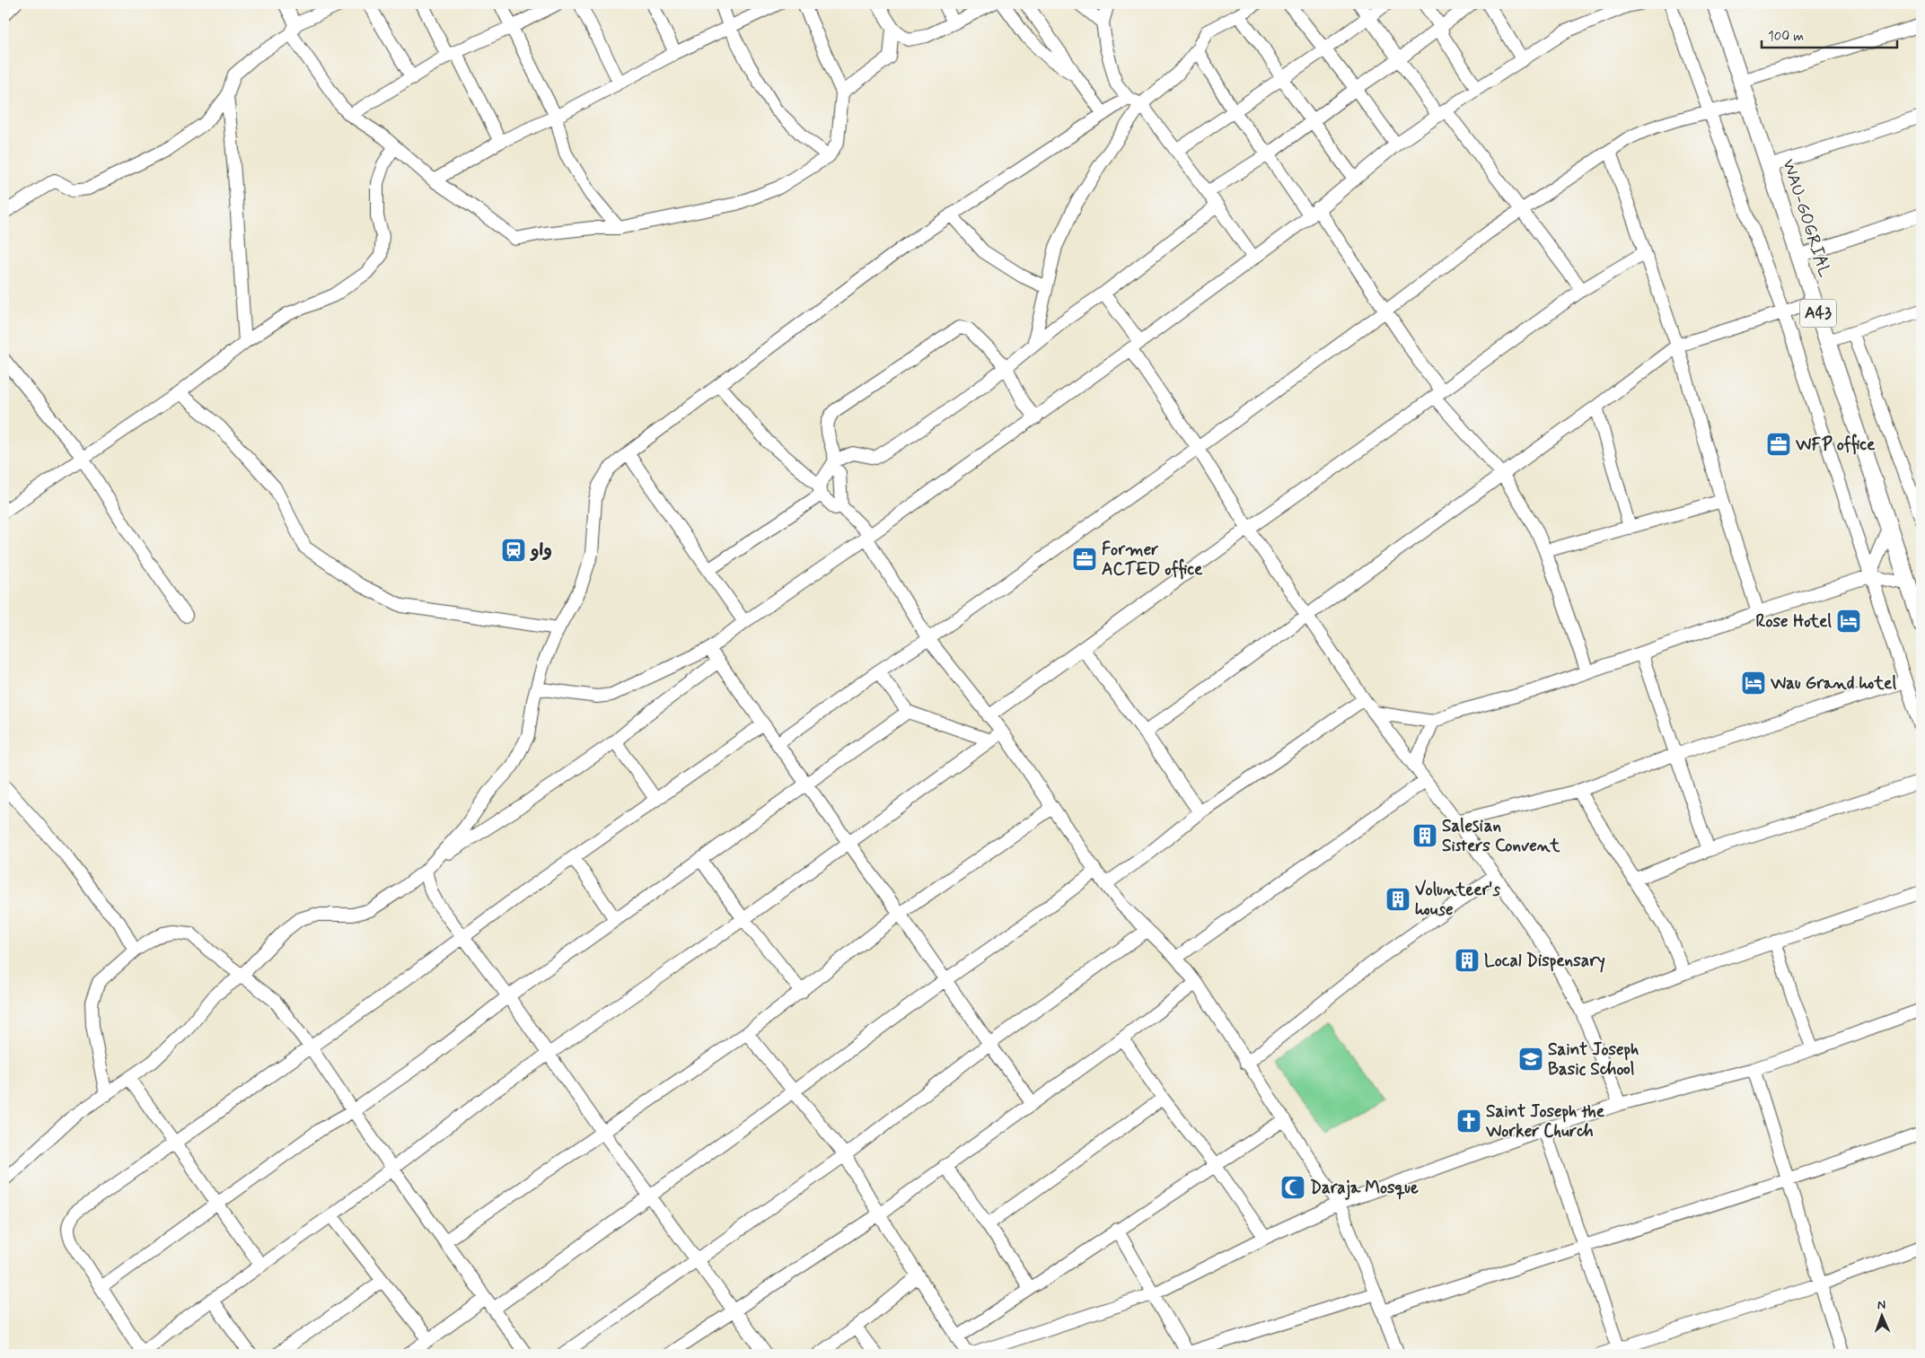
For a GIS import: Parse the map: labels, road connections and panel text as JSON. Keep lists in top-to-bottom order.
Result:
{
  "streets": {
    "main road": ["WAU-GOGRIAL", "A43"]
  },
  "places": {
    "office": ["WFP office", "Former ACTED office"],
    "station": ["واو"],
    "hotel": ["Rose Hotel", "Wau Grand hotel"],
    "building": ["Salesian Sisters Convent", "Volunteer's house", "Local Dispensary"],
    "school or university": ["Saint Joseph Basic School"],
    "church": ["Saint Joseph the Worker Church"],
    "mosque": ["Daraja Mosque"]
  },
  "scale_bar": "100 m",
  "north": "top"
}
